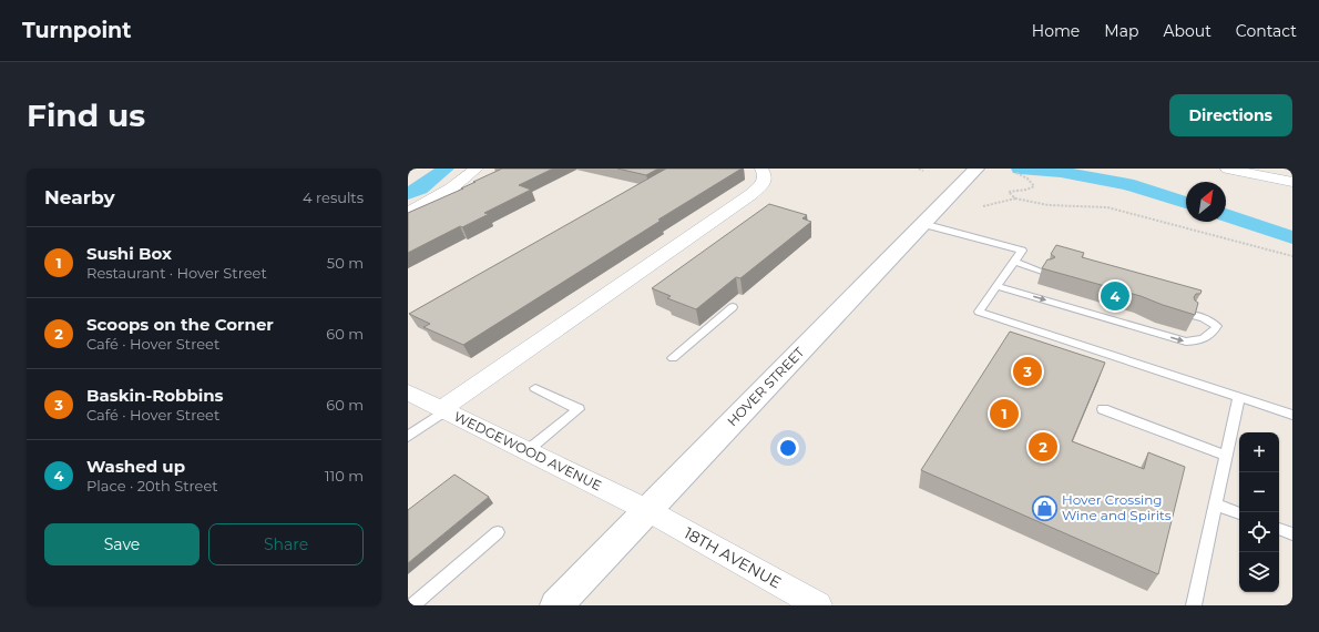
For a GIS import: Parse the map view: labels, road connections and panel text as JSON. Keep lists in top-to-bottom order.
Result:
{
  "streets": {
    "main road": ["HOVER STREET"],
    "street": ["WEDGEWOOD AVENUE", "18TH AVENUE"]
  },
  "crossings": [
    ["HOVER STREET", "WEDGEWOOD AVENUE"],
    ["HOVER STREET", "18TH AVENUE"],
    ["WEDGEWOOD AVENUE", "18TH AVENUE"]
  ],
  "places": {
    "shop": ["Hover Crossing Wine and Spirits"]
  },
  "north": "top right",
  "page": {
    "header": "Turnpoint",
    "nav": [
      "Home",
      "Map",
      "About",
      "Contact"
    ],
    "buttons": [
      "Directions",
      ["Save", "Share"]
    ],
    "title": "Find us",
    "heading": ["Nearby", "4 results"],
    "list": [
      {
        "mark": "1",
        "name": "Sushi Box",
        "note": "Restaurant · Hover Street",
        "value": "50 m"
      },
      {
        "mark": "2",
        "name": "Scoops on the Corner",
        "note": "Café · Hover Street",
        "value": "60 m"
      },
      {
        "mark": "3",
        "name": "Baskin-Robbins",
        "note": "Café · Hover Street",
        "value": "60 m"
      },
      {
        "mark": "4",
        "name": "Washed up",
        "note": "Place · 20th Street",
        "value": "110 m"
      }
    ],
    "pins": [
      "4",
      "3",
      "1",
      "2"
    ],
    "map_buttons": ["+", "−"]
  }
}
